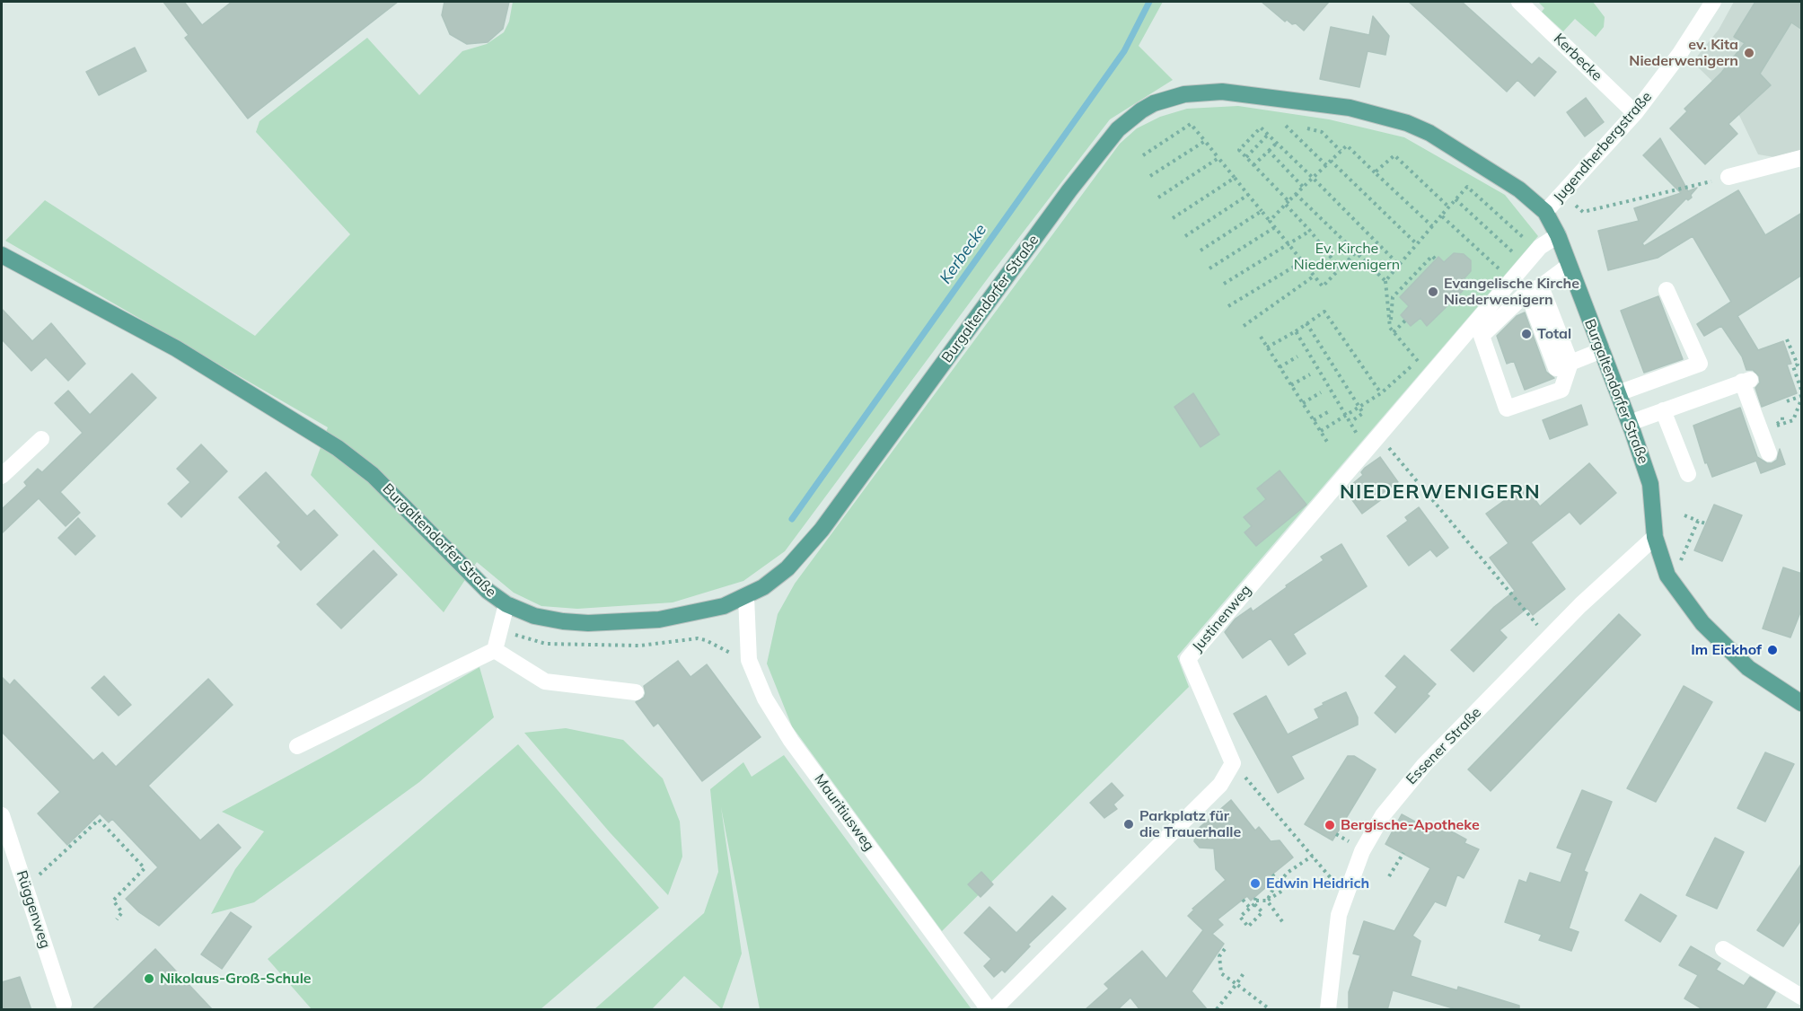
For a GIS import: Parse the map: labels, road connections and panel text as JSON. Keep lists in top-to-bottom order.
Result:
{
  "streets": {
    "main road": ["Burgaltendorfer Straße"],
    "street": [
      "Kerbecke",
      "Jugendherbergstraße",
      "Justinenweg",
      "Essener Straße",
      "Mauritiusweg",
      "Rüggenweg"
    ]
  },
  "crossings": [
    ["Kerbecke", "Jugendherbergstraße"],
    ["Jugendherbergstraße", "Burgaltendorfer Straße"],
    ["Burgaltendorfer Straße", "Justinenweg"],
    ["Burgaltendorfer Straße", "Essener Straße"],
    ["Burgaltendorfer Straße", "Mauritiusweg"]
  ],
  "districts": ["NIEDERWENIGERN"],
  "water": ["Kerbecke"],
  "parks": ["Ev. Kirche Niederwenigern"],
  "places": [
    "ev. Kita Niederwenigern",
    "Evangelische Kirche Niederwenigern",
    "Total",
    "Im Eickhof",
    "Parkplatz für die Trauerhalle",
    "Bergische-Apotheke",
    "Edwin Heidrich",
    "Nikolaus-Groß-Schule"
  ]
}
